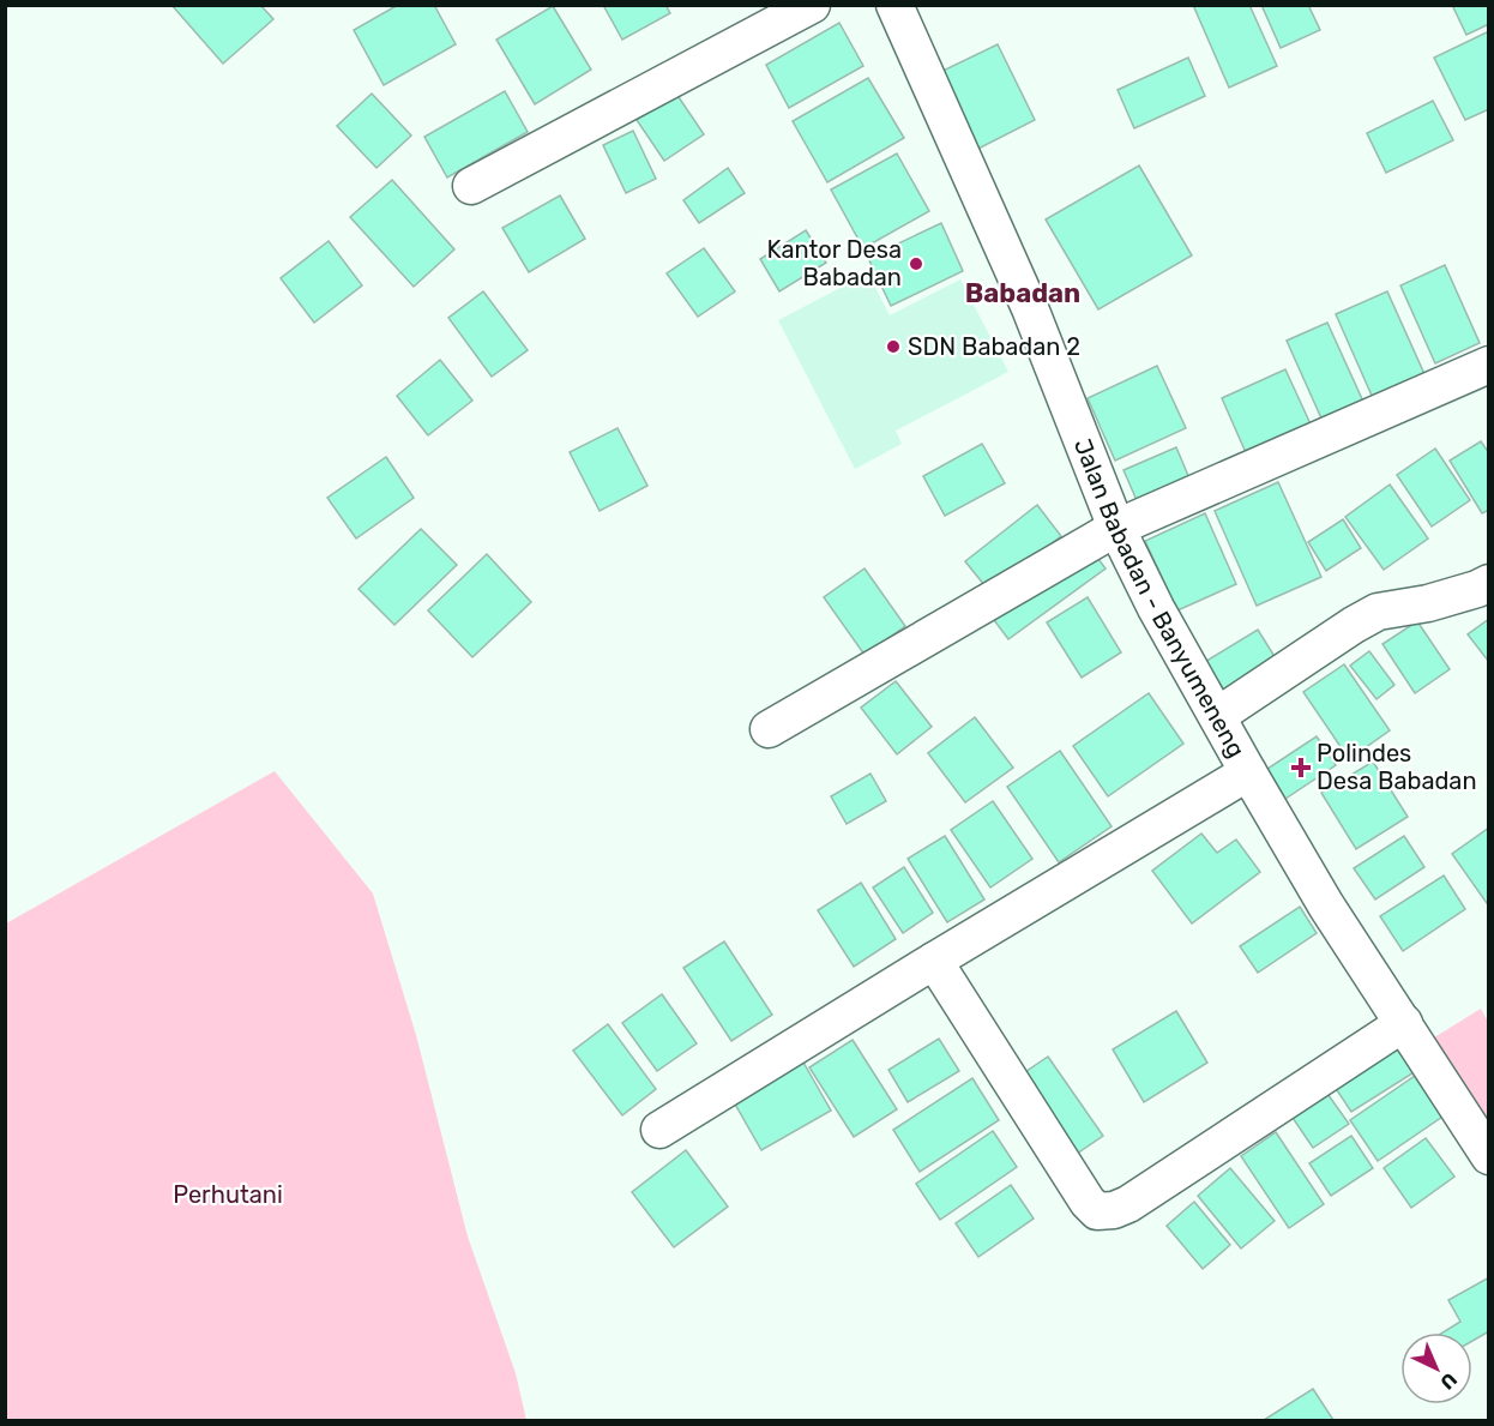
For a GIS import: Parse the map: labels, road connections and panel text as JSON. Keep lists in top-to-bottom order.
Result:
{
  "streets": {
    "street": ["Jalan Babadan - Banyumeneng"]
  },
  "districts": ["Babadan"],
  "parks": ["Perhutani"],
  "places": {
    "other": ["Kantor Desa Babadan", "SDN Babadan 2"],
    "health": ["Polindes Desa Babadan"]
  },
  "north": "bottom right"
}
